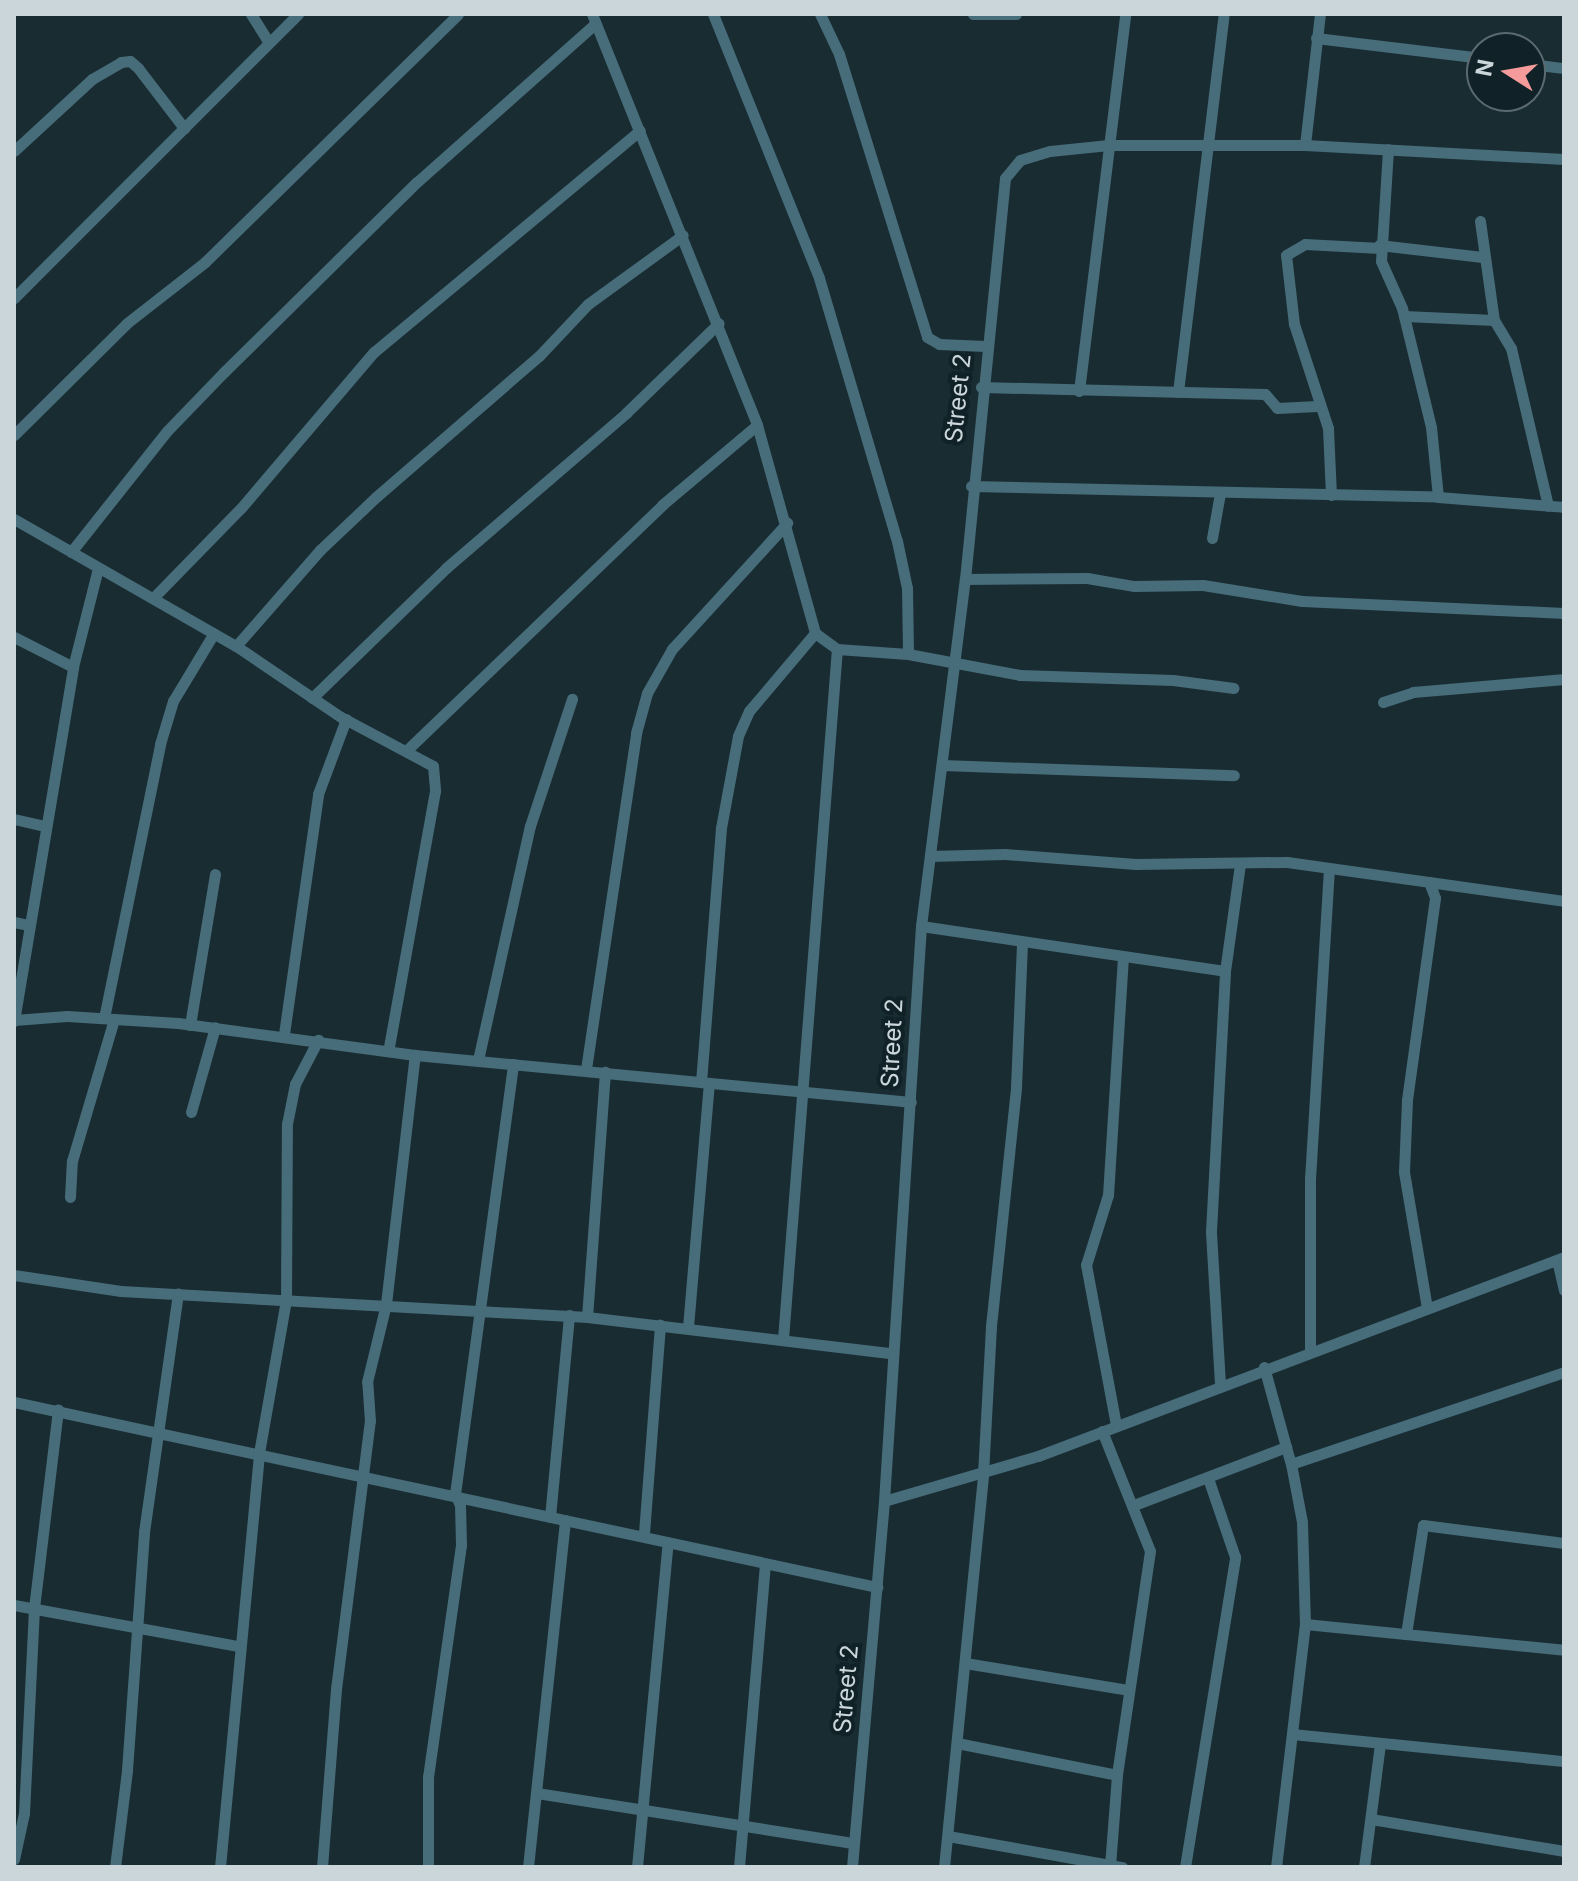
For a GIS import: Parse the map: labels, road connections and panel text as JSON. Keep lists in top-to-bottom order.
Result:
{
  "streets": {
    "street": ["Street 2"]
  },
  "north": "left"
}
